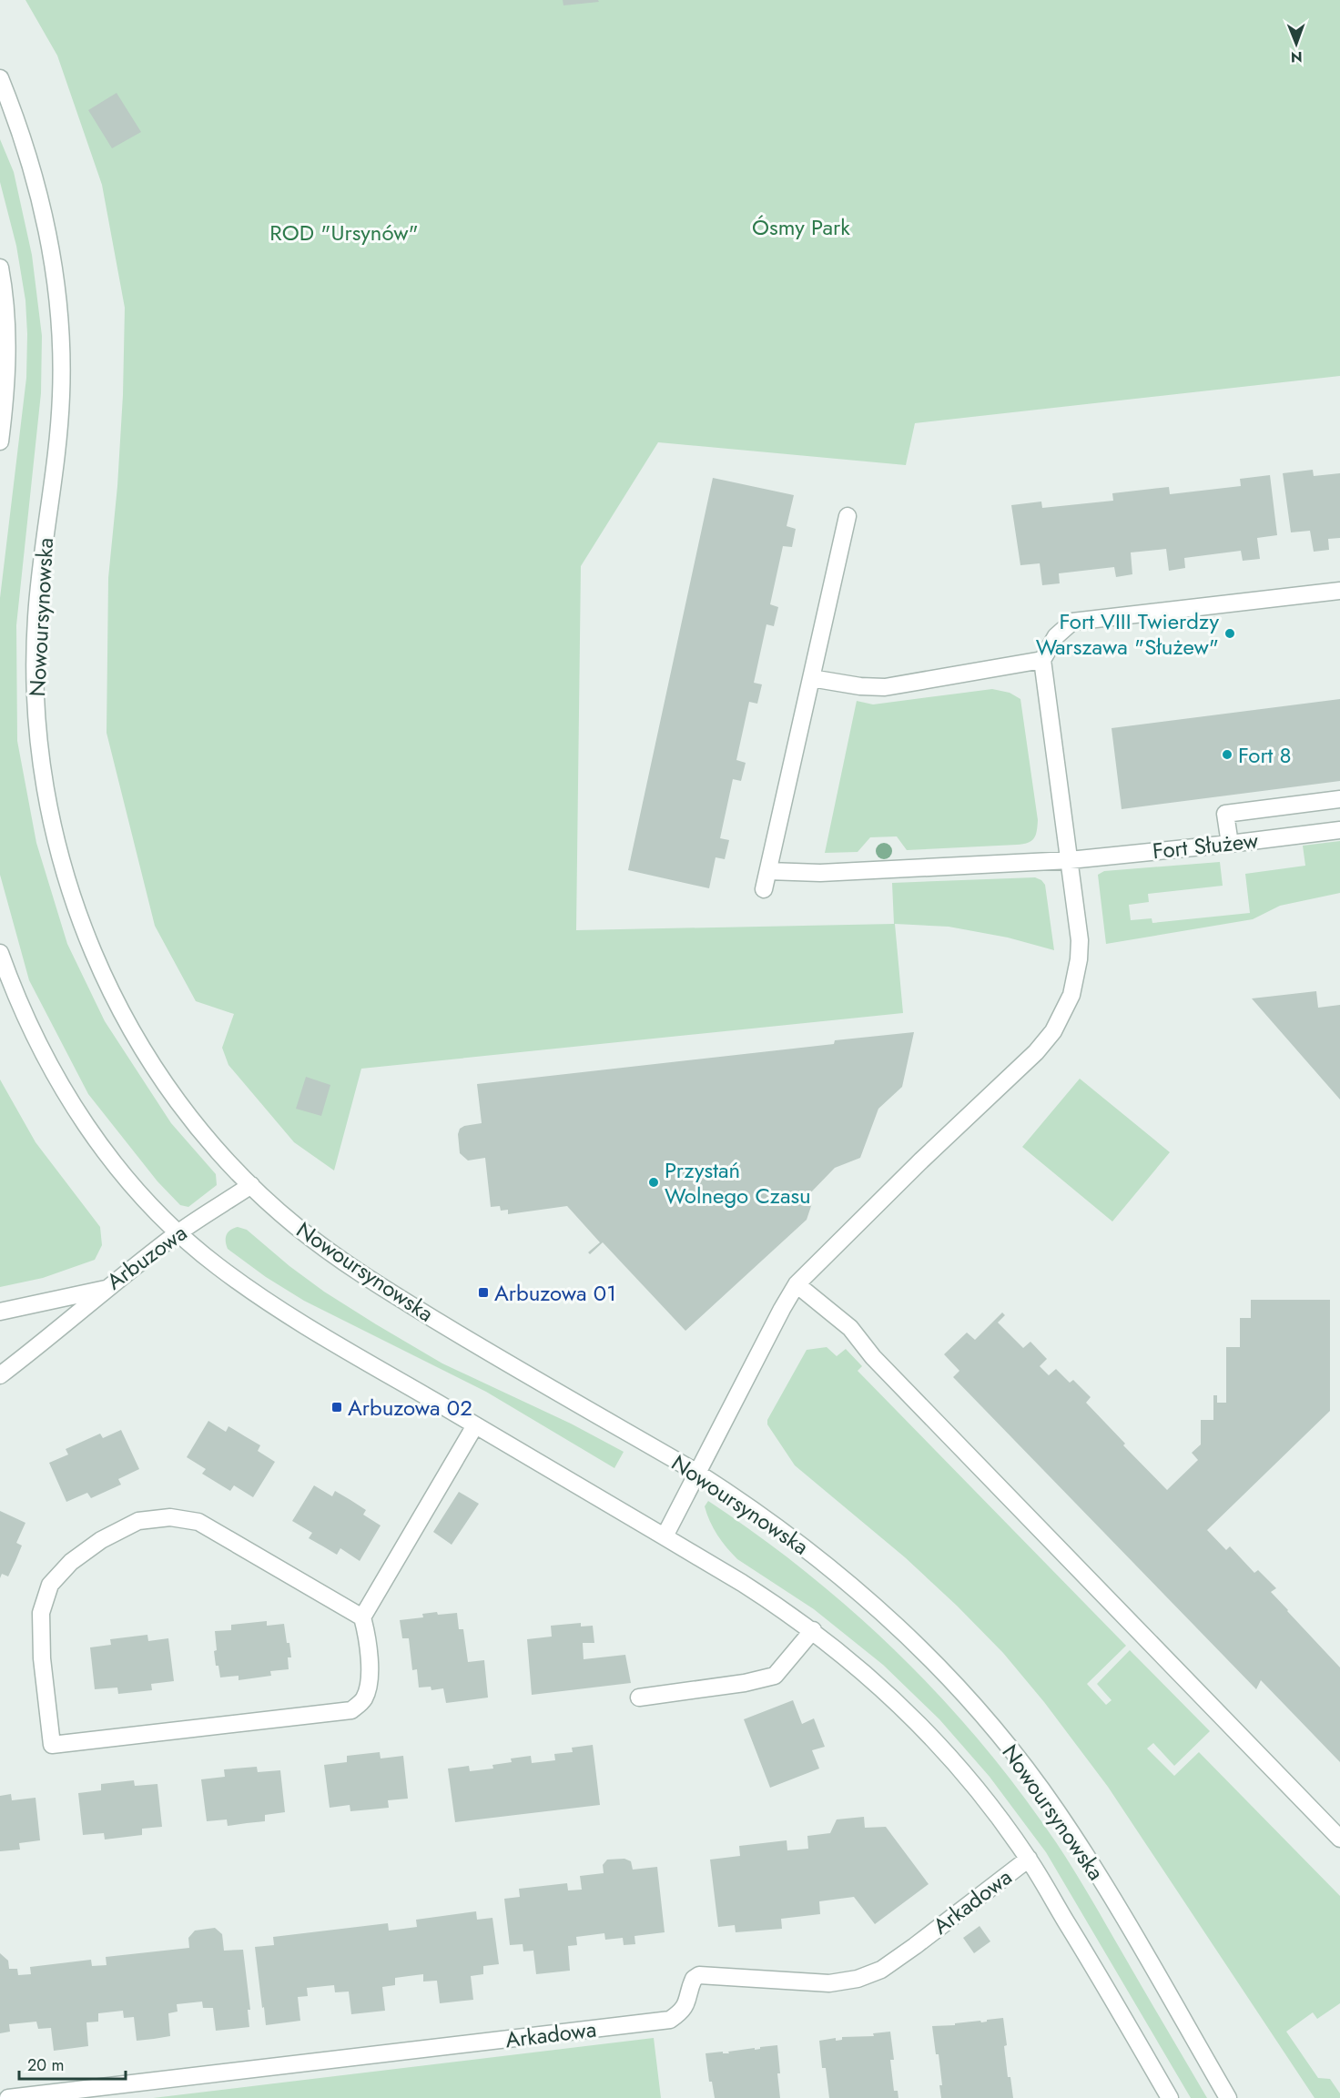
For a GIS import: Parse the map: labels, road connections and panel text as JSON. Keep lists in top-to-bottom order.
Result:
{
  "streets": {
    "street": [
      "Nowoursynowska",
      "Fort Służew",
      "Arbuzowa",
      "Arkadowa"
    ]
  },
  "crossings": [
    ["Nowoursynowska", "Arbuzowa"]
  ],
  "parks": ["Ósmy Park", "ROD \"Ursynów\""],
  "places": {
    "other": ["Fort VIII Twierdzy Warszawa \"Służew\"", "Fort 8", "Przystań Wolnego Czasu"],
    "transit": ["Arbuzowa 01", "Arbuzowa 02"]
  },
  "scale_bar": "20 m",
  "north": "bottom"
}
